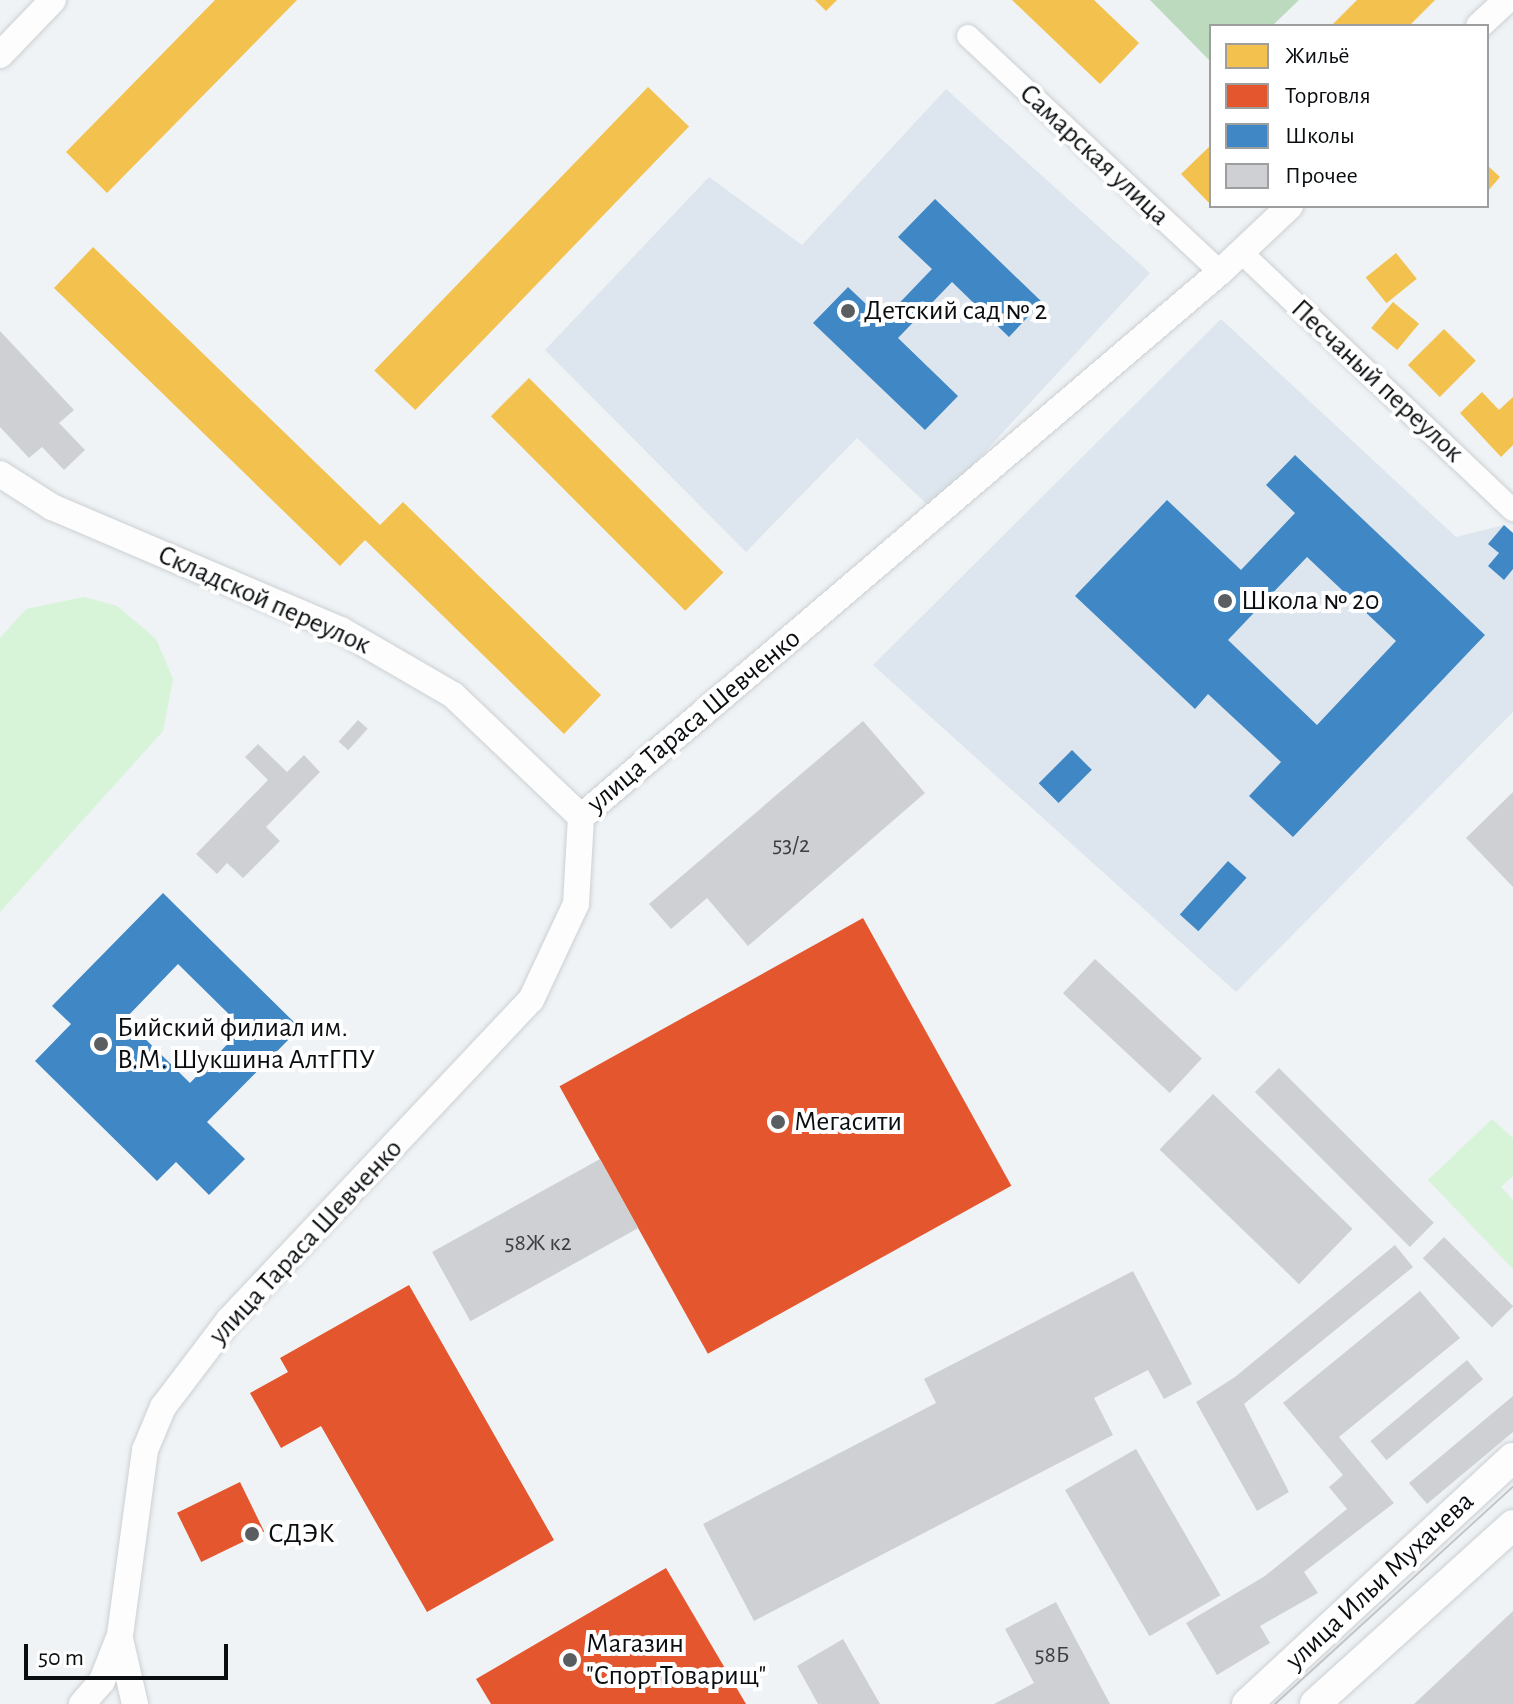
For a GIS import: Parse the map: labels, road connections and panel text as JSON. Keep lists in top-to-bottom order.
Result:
{
  "streets": {
    "main road": ["улица Ильи Мухачева"],
    "street": [
      "Самарская улица",
      "Песчаный переулок",
      "Складской переулок",
      "улица Тараса Шевченко"
    ]
  },
  "crossings": [
    ["Самарская улица", "улица Тараса Шевченко"],
    ["Песчаный переулок", "улица Тараса Шевченко"],
    ["Складской переулок", "улица Тараса Шевченко"]
  ],
  "places": [
    "Детский сад № 2",
    "Школа № 20",
    "Бийский филиал им. В.М. Шукшина АлтГПУ",
    "Мегасити",
    "СДЭК",
    "Магазин \"СпортТоварищ\""
  ],
  "house_numbers": ["53/2", "58Ж к2", "58Б"],
  "legend": [
    "Жильё",
    "Торговля",
    "Школы",
    "Прочее"
  ],
  "scale_bar": "50 m"
}
